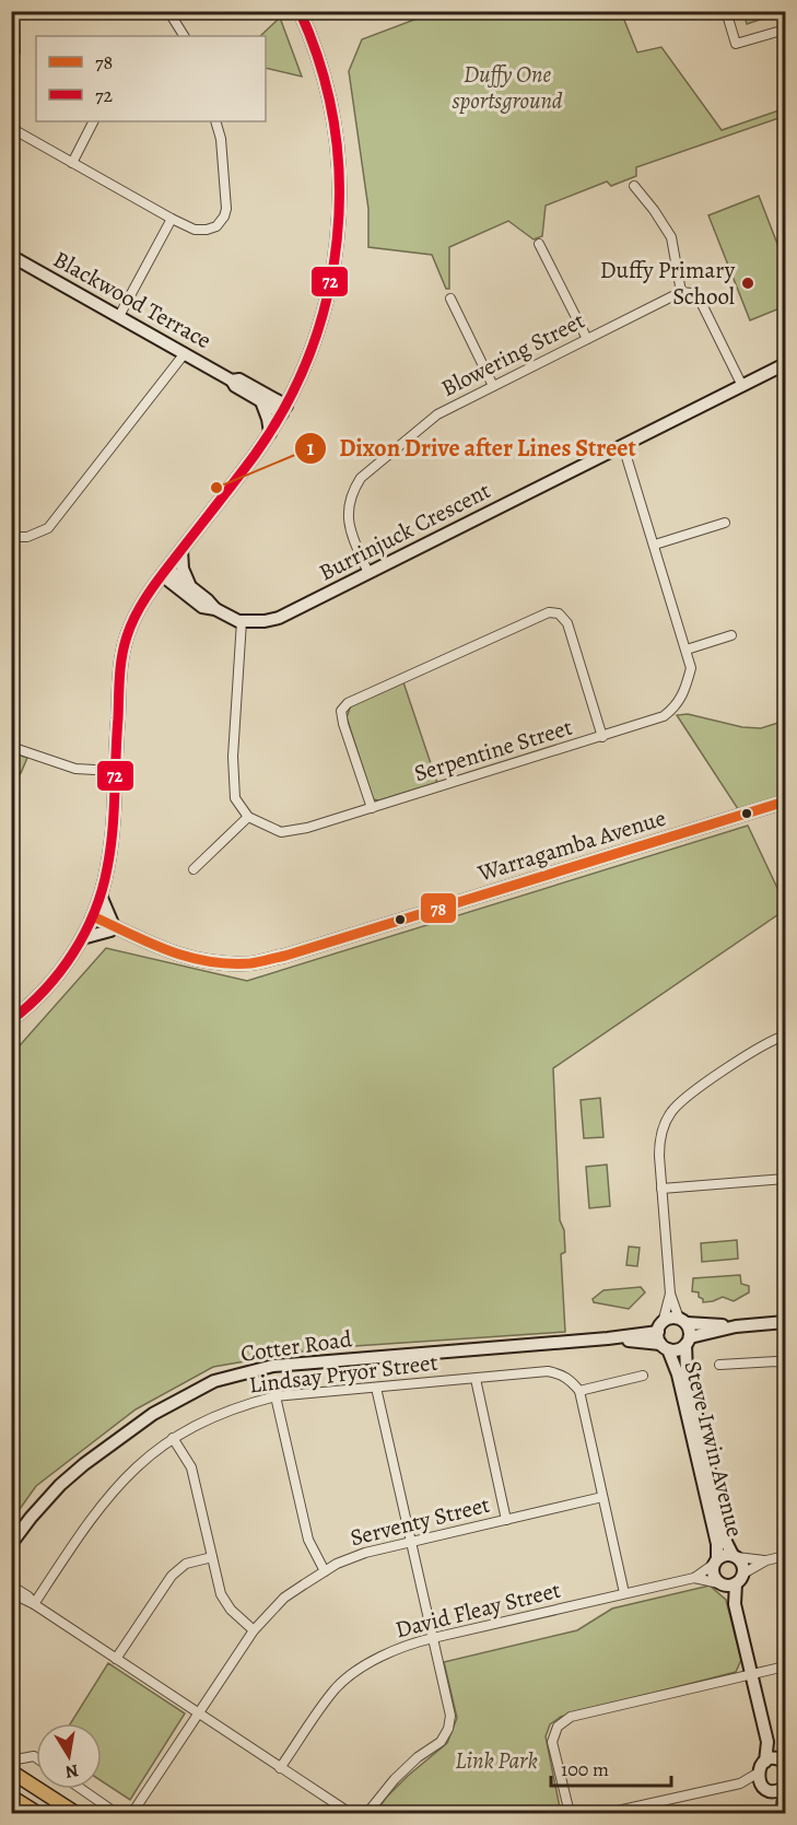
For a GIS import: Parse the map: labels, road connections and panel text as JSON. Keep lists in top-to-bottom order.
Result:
{
  "streets": {
    "main road": [
      "Blackwood Terrace",
      "Burrinjuck Crescent",
      "Warragamba Avenue",
      "Cotter Road",
      "Steve Irwin Avenue"
    ],
    "street": [
      "Blowering Street",
      "Serpentine Street",
      "Lindsay Pryor Street",
      "Serventy Street",
      "David Fleay Street"
    ]
  },
  "crossings": [
    ["Blowering Street", "Burrinjuck Crescent"],
    ["Burrinjuck Crescent", "Serpentine Street"],
    ["Cotter Road", "Steve Irwin Avenue"],
    ["Steve Irwin Avenue", "David Fleay Street"]
  ],
  "parks": ["Duffy One sportsground", "Link Park"],
  "places": ["Duffy Primary School", "Dixon Drive after Lines Street"],
  "lines": ["transit line 72", "transit line 78"],
  "legend": ["78", "72"],
  "scale_bar": "100 m",
  "north": "bottom"
}
